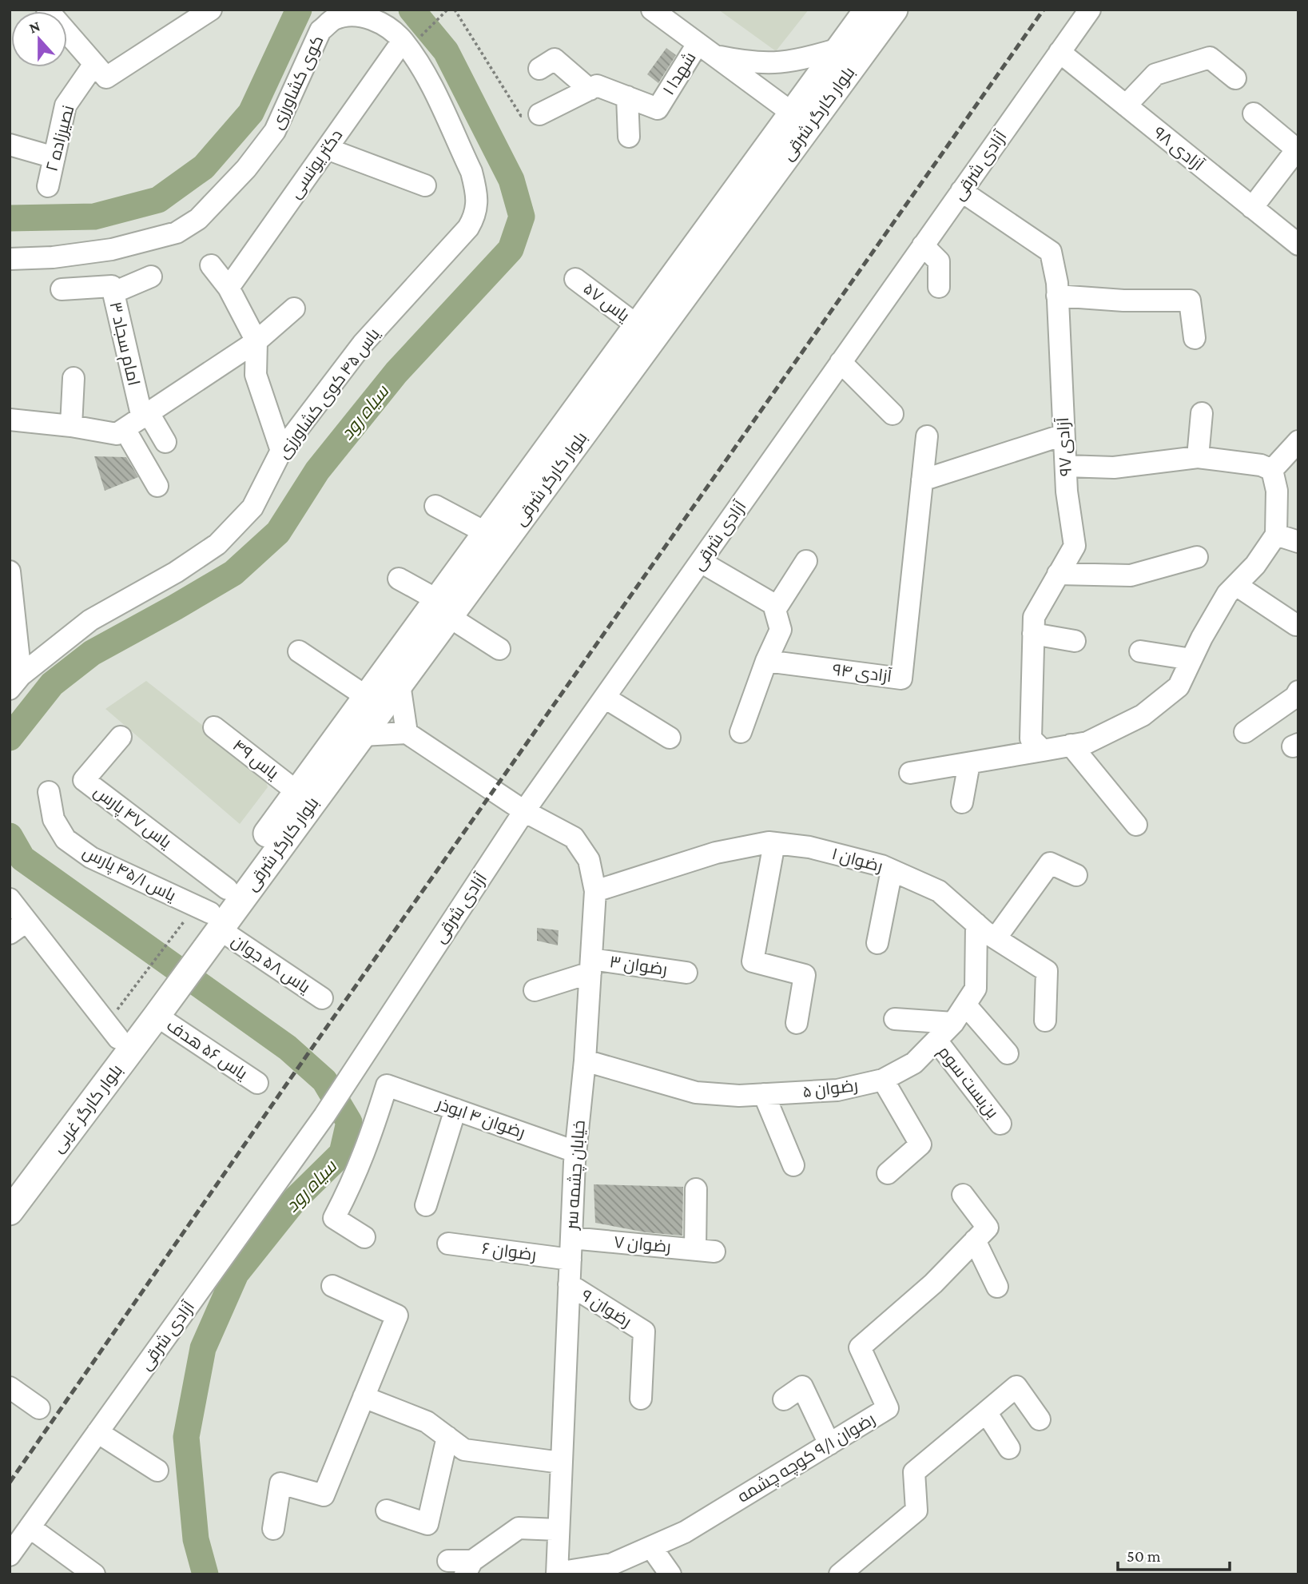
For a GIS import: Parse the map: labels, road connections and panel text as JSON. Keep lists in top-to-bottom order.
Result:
{
  "streets": {
    "main road": ["بلوار کارگر شرقی", "بلوار کارگر غربی"],
    "street": [
      "شهدا ۱",
      "کوی کشاورزی",
      "نصیرزاده ۲",
      "آزادی ۹۸",
      "دکتر یونسی",
      "آزادی شرقی",
      "یاس ۵۷",
      "امام سجاد ۳",
      "یاس ۴۵ کوی کشاورزی",
      "آزادی ۹۷",
      "آزادی ۹۴",
      "یاس ۴۹",
      "یاس ۴۷ پارس",
      "رضوان ۱",
      "یاس ۴۵/۱ پارس",
      "یاس ۵۸ جوان",
      "رضوان ۳",
      "یاس ۵۶ هدف",
      "بن‌بست سوم",
      "رضوان ۵",
      "رضوان ۴ ابوذر",
      "خیابان چشمه سر",
      "رضوان ۷",
      "رضوان ۶",
      "رضوان ۹",
      "رضوان ۹/۱ کوچه چشمه"
    ]
  },
  "crossings": [
    ["کوی کشاورزی", "دکتر یونسی"],
    ["کوی کشاورزی", "یاس ۴۵ کوی کشاورزی"],
    ["بلوار کارگر شرقی", "یاس ۵۷"],
    ["بلوار کارگر شرقی", "یاس ۴۹"],
    ["بلوار کارگر شرقی", "یاس ۴۷ پارس"],
    ["بلوار کارگر شرقی", "یاس ۴۵/۱ پارس"],
    ["بلوار کارگر شرقی", "یاس ۵۸ جوان"],
    ["آزادی ۹۸", "آزادی شرقی"],
    ["آزادی شرقی", "آزادی ۹۷"],
    ["آزادی شرقی", "خیابان چشمه سر"],
    ["رضوان ۱", "رضوان ۵"],
    ["رضوان ۱", "خیابان چشمه سر"],
    ["یاس ۴۵/۱ پارس", "یاس ۵۸ جوان"],
    ["رضوان ۳", "خیابان چشمه سر"],
    ["یاس ۵۶ هدف", "بلوار کارگر غربی"],
    ["بن‌بست سوم", "رضوان ۵"],
    ["رضوان ۵", "خیابان چشمه سر"],
    ["رضوان ۴ ابوذر", "خیابان چشمه سر"],
    ["خیابان چشمه سر", "رضوان ۷"],
    ["خیابان چشمه سر", "رضوان ۶"],
    ["خیابان چشمه سر", "رضوان ۹"],
    ["خیابان چشمه سر", "رضوان ۹/۱ کوچه چشمه"]
  ],
  "water": ["سیاه رود"],
  "scale_bar": "50 m",
  "north": "top"
}
